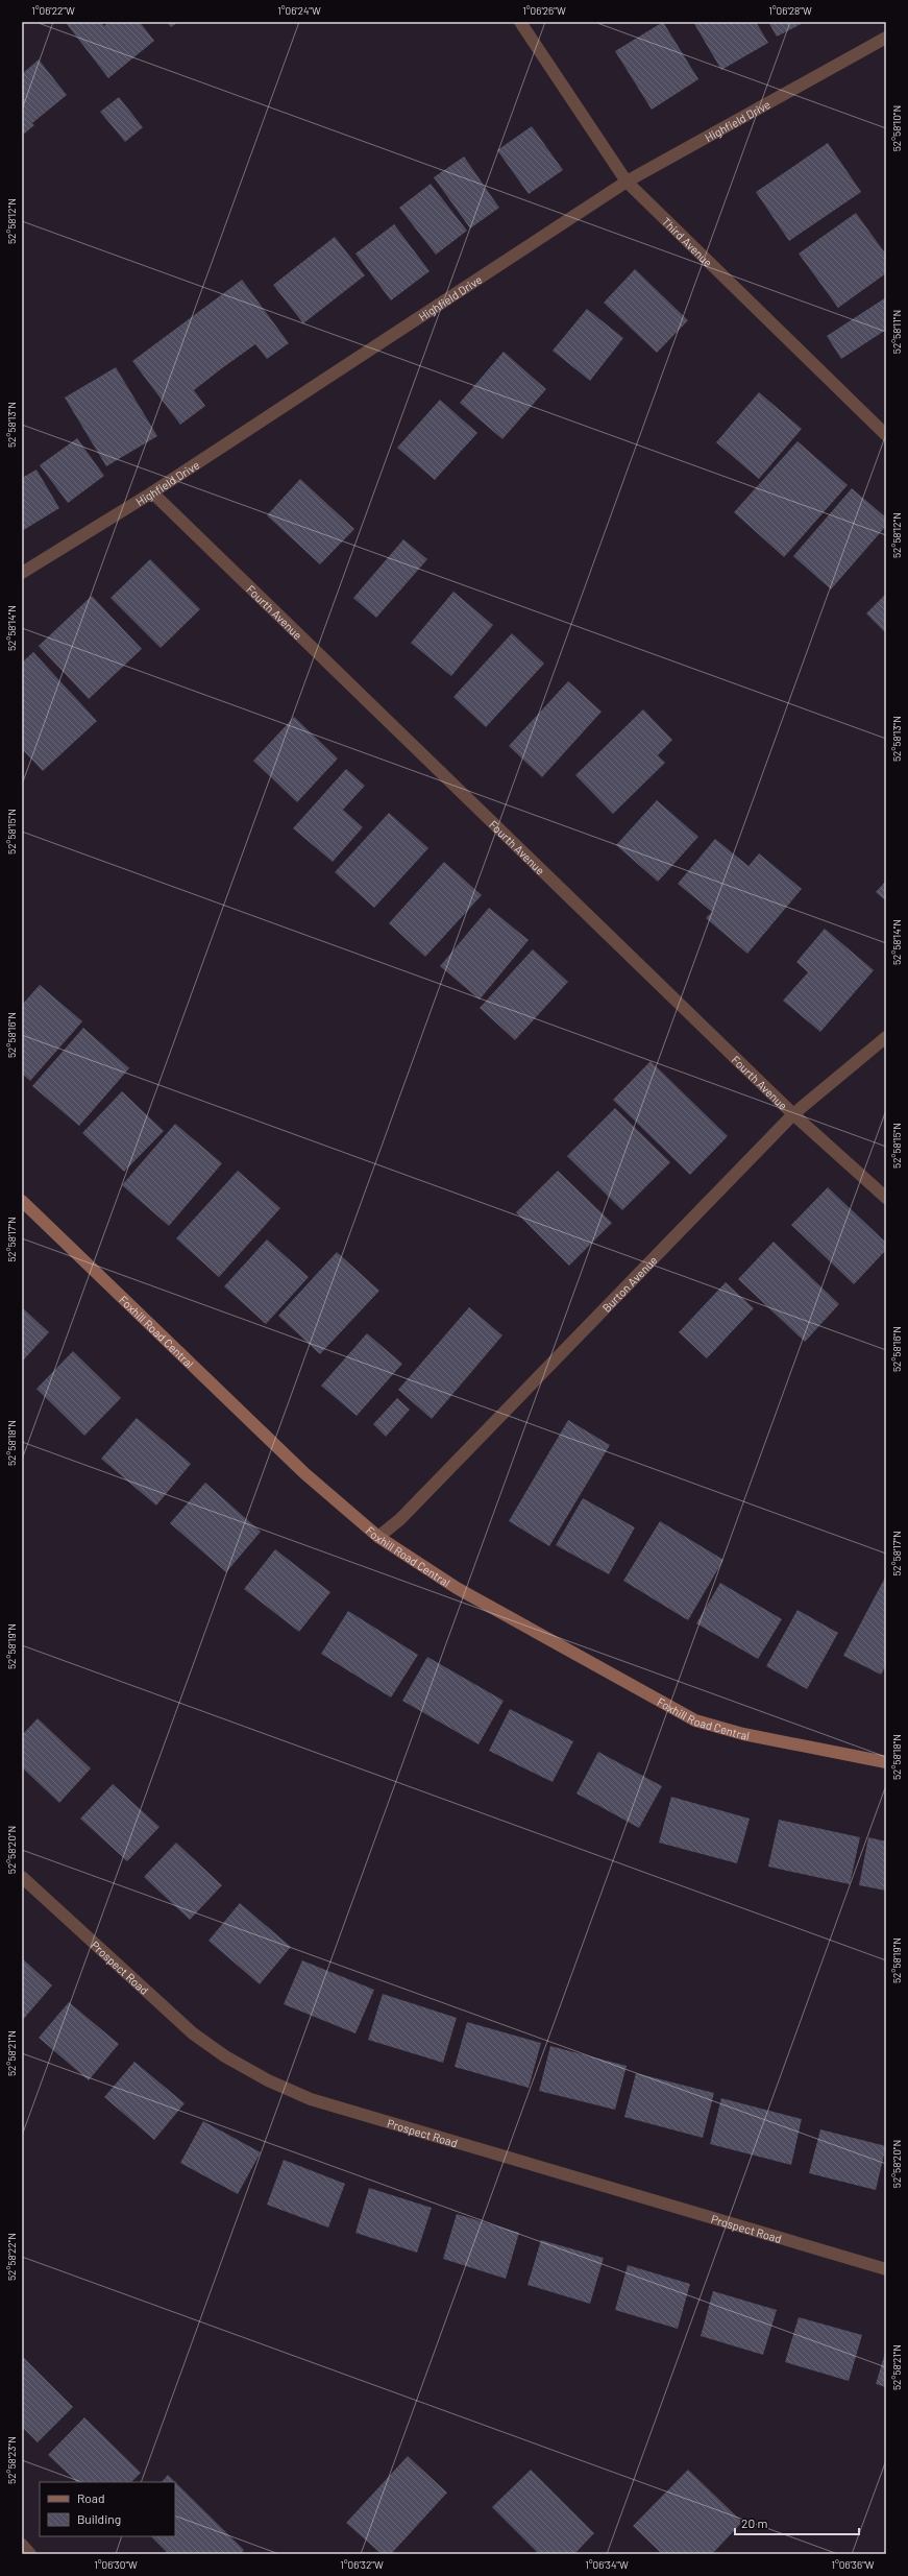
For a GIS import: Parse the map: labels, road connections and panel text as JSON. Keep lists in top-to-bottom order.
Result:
{
  "streets": {
    "street": [
      "Highfield Drive",
      "Third Avenue",
      "Fourth Avenue",
      "Burton Avenue",
      "Foxhill Road Central",
      "Prospect Road"
    ]
  },
  "crossings": [
    ["Highfield Drive", "Third Avenue"],
    ["Highfield Drive", "Fourth Avenue"],
    ["Fourth Avenue", "Burton Avenue"],
    ["Burton Avenue", "Foxhill Road Central"]
  ],
  "legend": ["Road", "Building"],
  "scale_bar": "20 m",
  "coordinates": [
    "1°06'22\"W",
    "1°06'24\"W",
    "1°06'26\"W",
    "1°06'28\"W",
    "52°58'10\"N",
    "52°58'12\"N",
    "52°58'11\"N",
    "52°58'13\"N",
    "52°58'14\"N",
    "52°58'15\"N",
    "52°58'16\"N",
    "52°58'17\"N",
    "52°58'18\"N",
    "52°58'19\"N",
    "52°58'20\"N",
    "52°58'21\"N",
    "52°58'22\"N",
    "52°58'23\"N",
    "1°06'30\"W",
    "1°06'32\"W",
    "1°06'34\"W",
    "1°06'36\"W"
  ]
}
